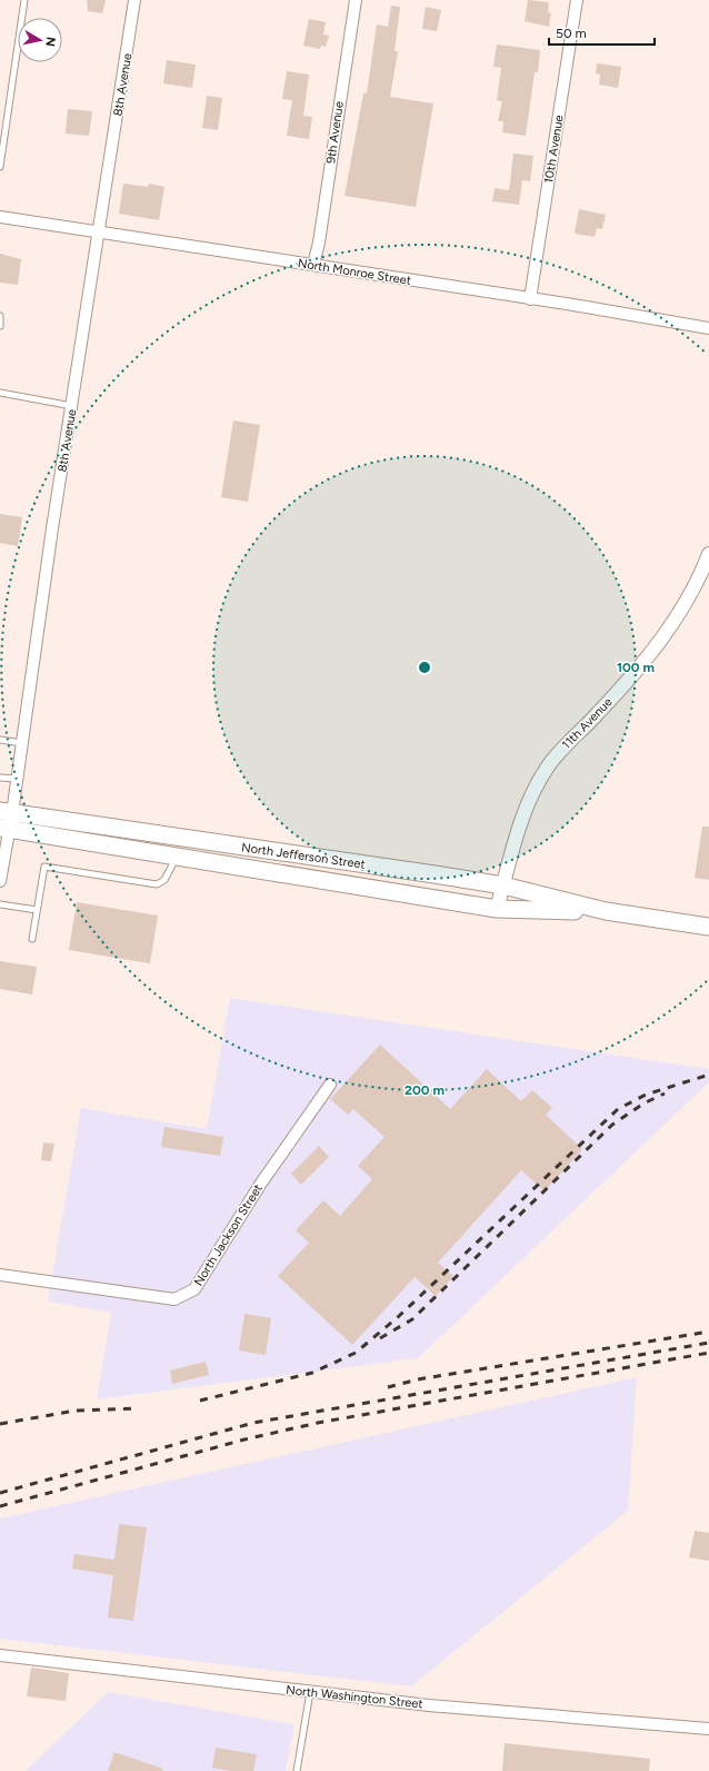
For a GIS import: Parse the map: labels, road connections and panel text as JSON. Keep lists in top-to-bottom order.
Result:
{
  "streets": {
    "main road": ["North Jefferson Street"],
    "street": [
      "8th Avenue",
      "9th Avenue",
      "10th Avenue",
      "North Monroe Street",
      "11th Avenue",
      "North Jackson Street",
      "North Washington Street"
    ]
  },
  "crossings": [
    ["8th Avenue", "North Monroe Street"],
    ["8th Avenue", "North Jefferson Street"],
    ["9th Avenue", "North Monroe Street"],
    ["10th Avenue", "North Monroe Street"],
    ["11th Avenue", "North Jefferson Street"]
  ],
  "scale_bar": "50 m",
  "north": "right",
  "rings": ["100 m", "200 m"]
}
